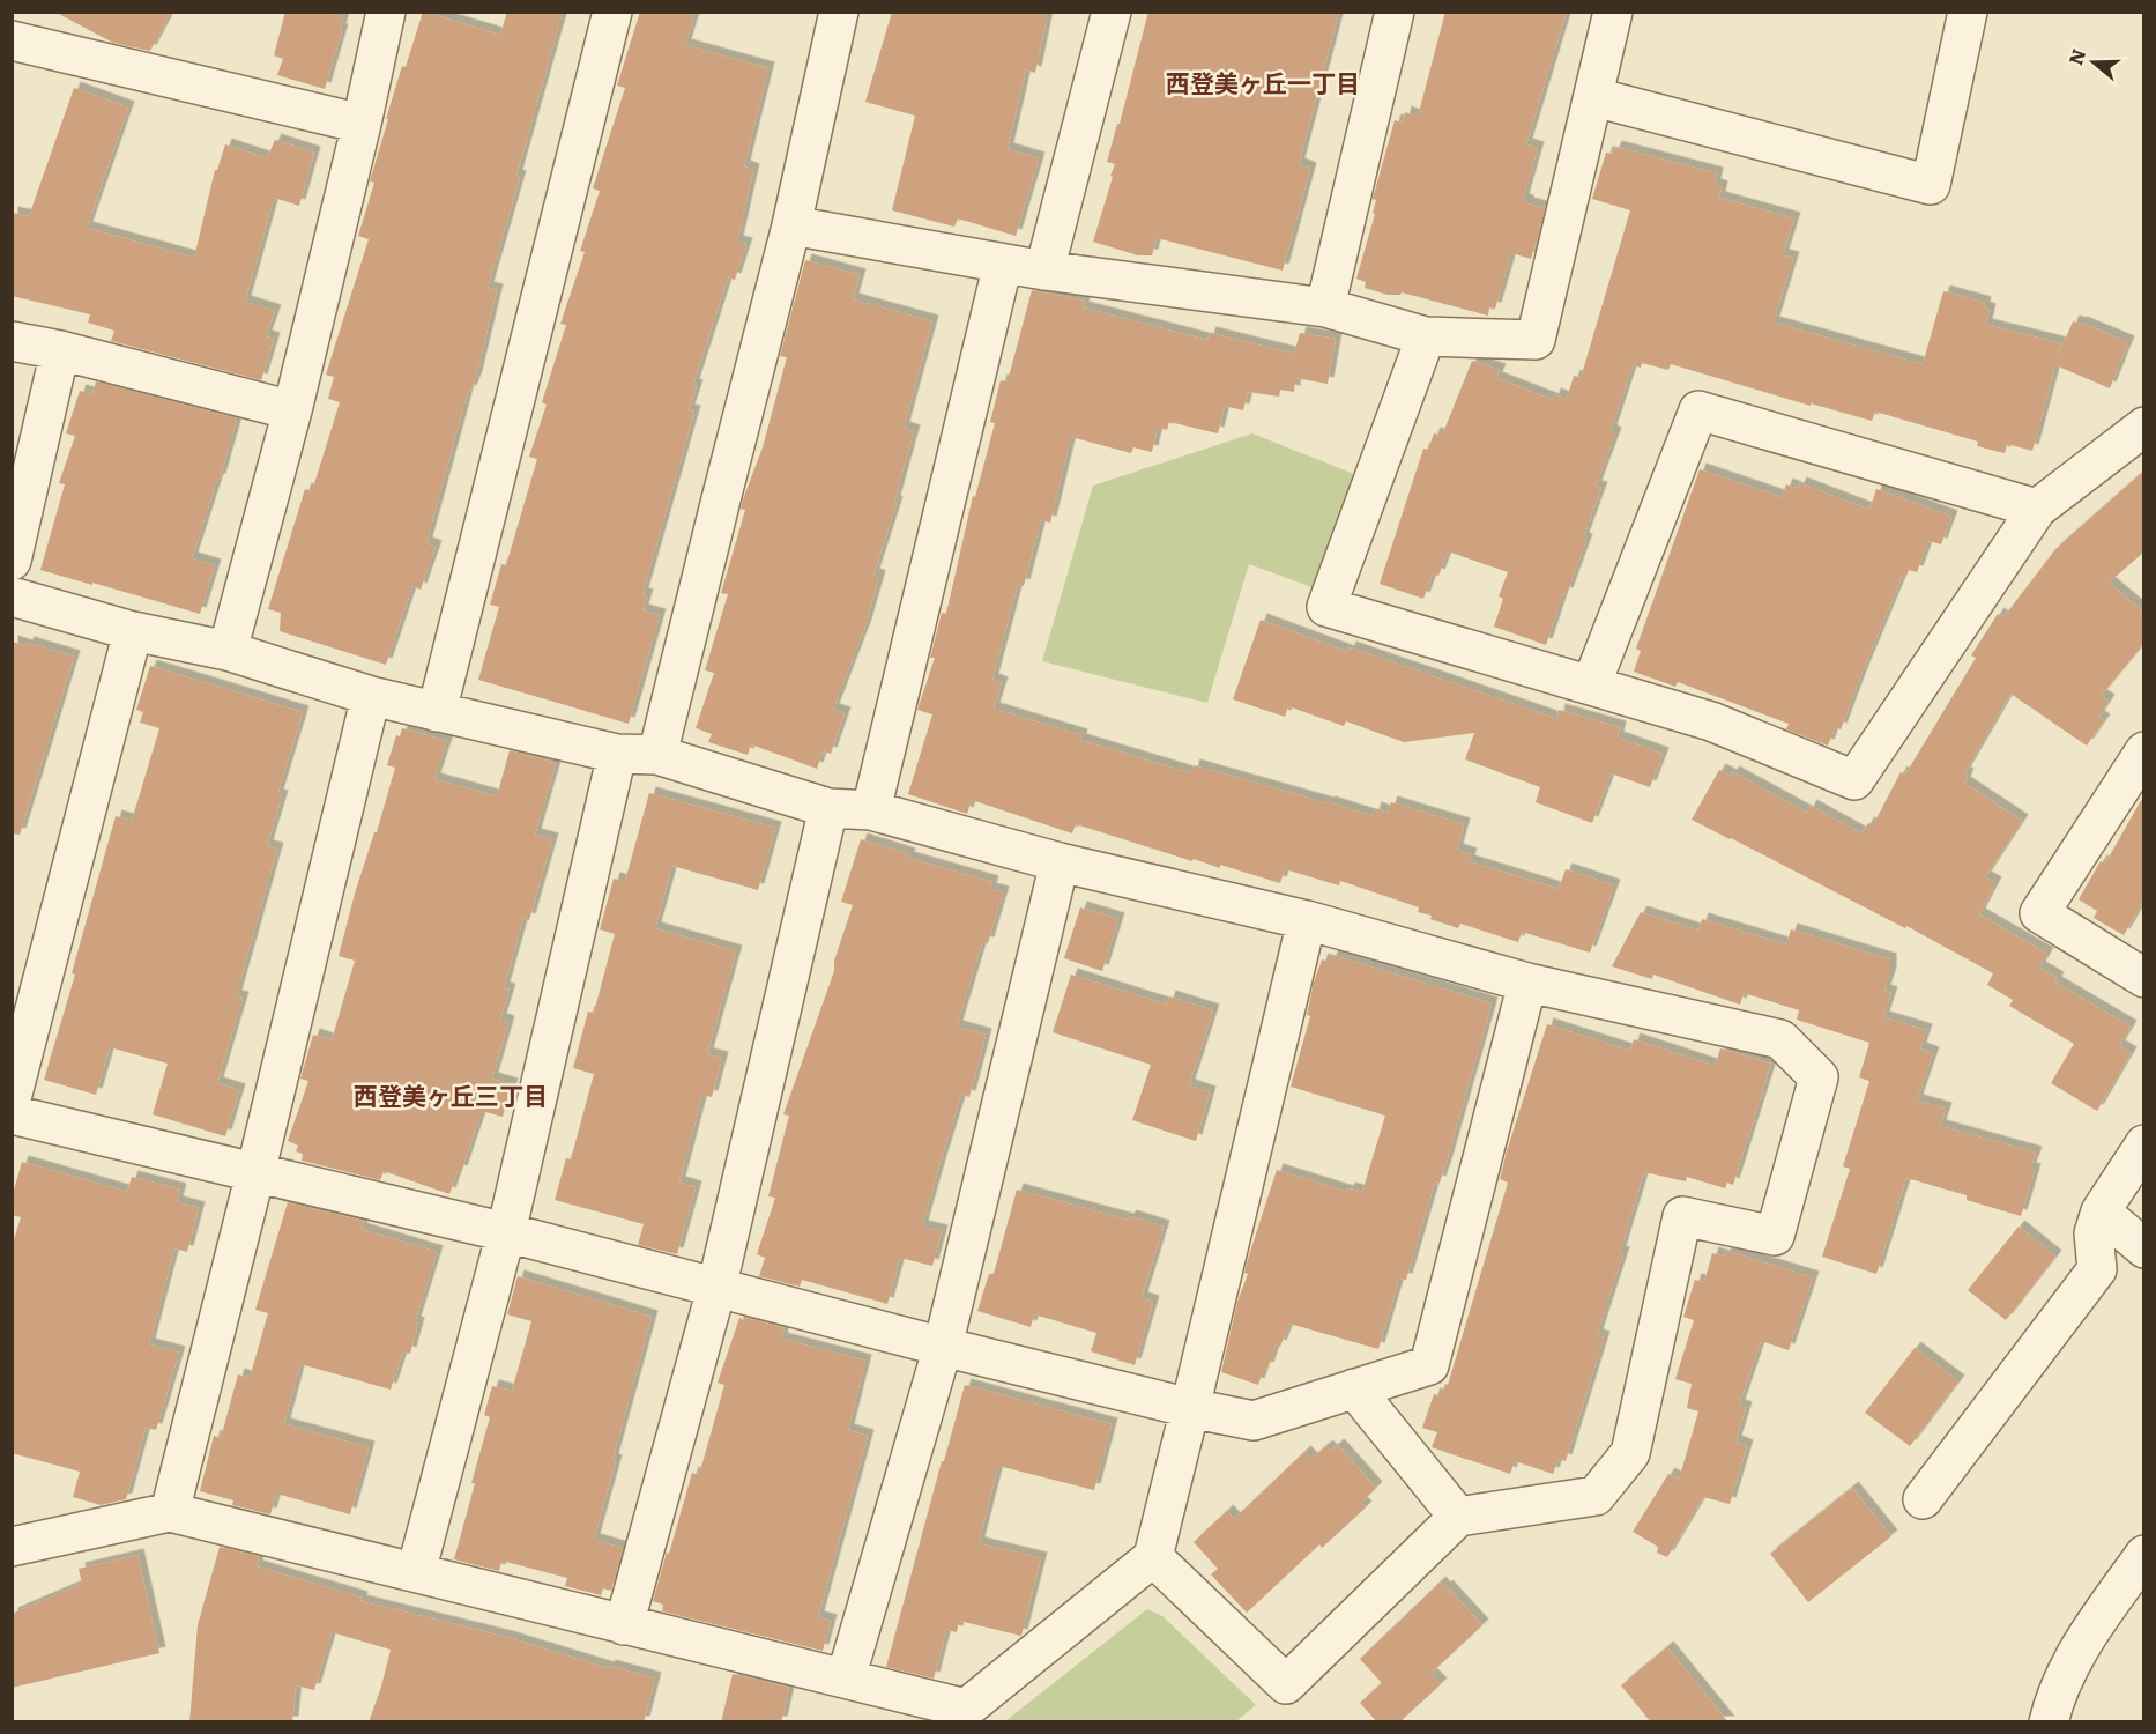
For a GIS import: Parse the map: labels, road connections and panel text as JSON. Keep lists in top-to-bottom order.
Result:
{
  "districts": ["西登美ヶ丘一丁目", "西登美ヶ丘三丁目"],
  "north": "left"
}
